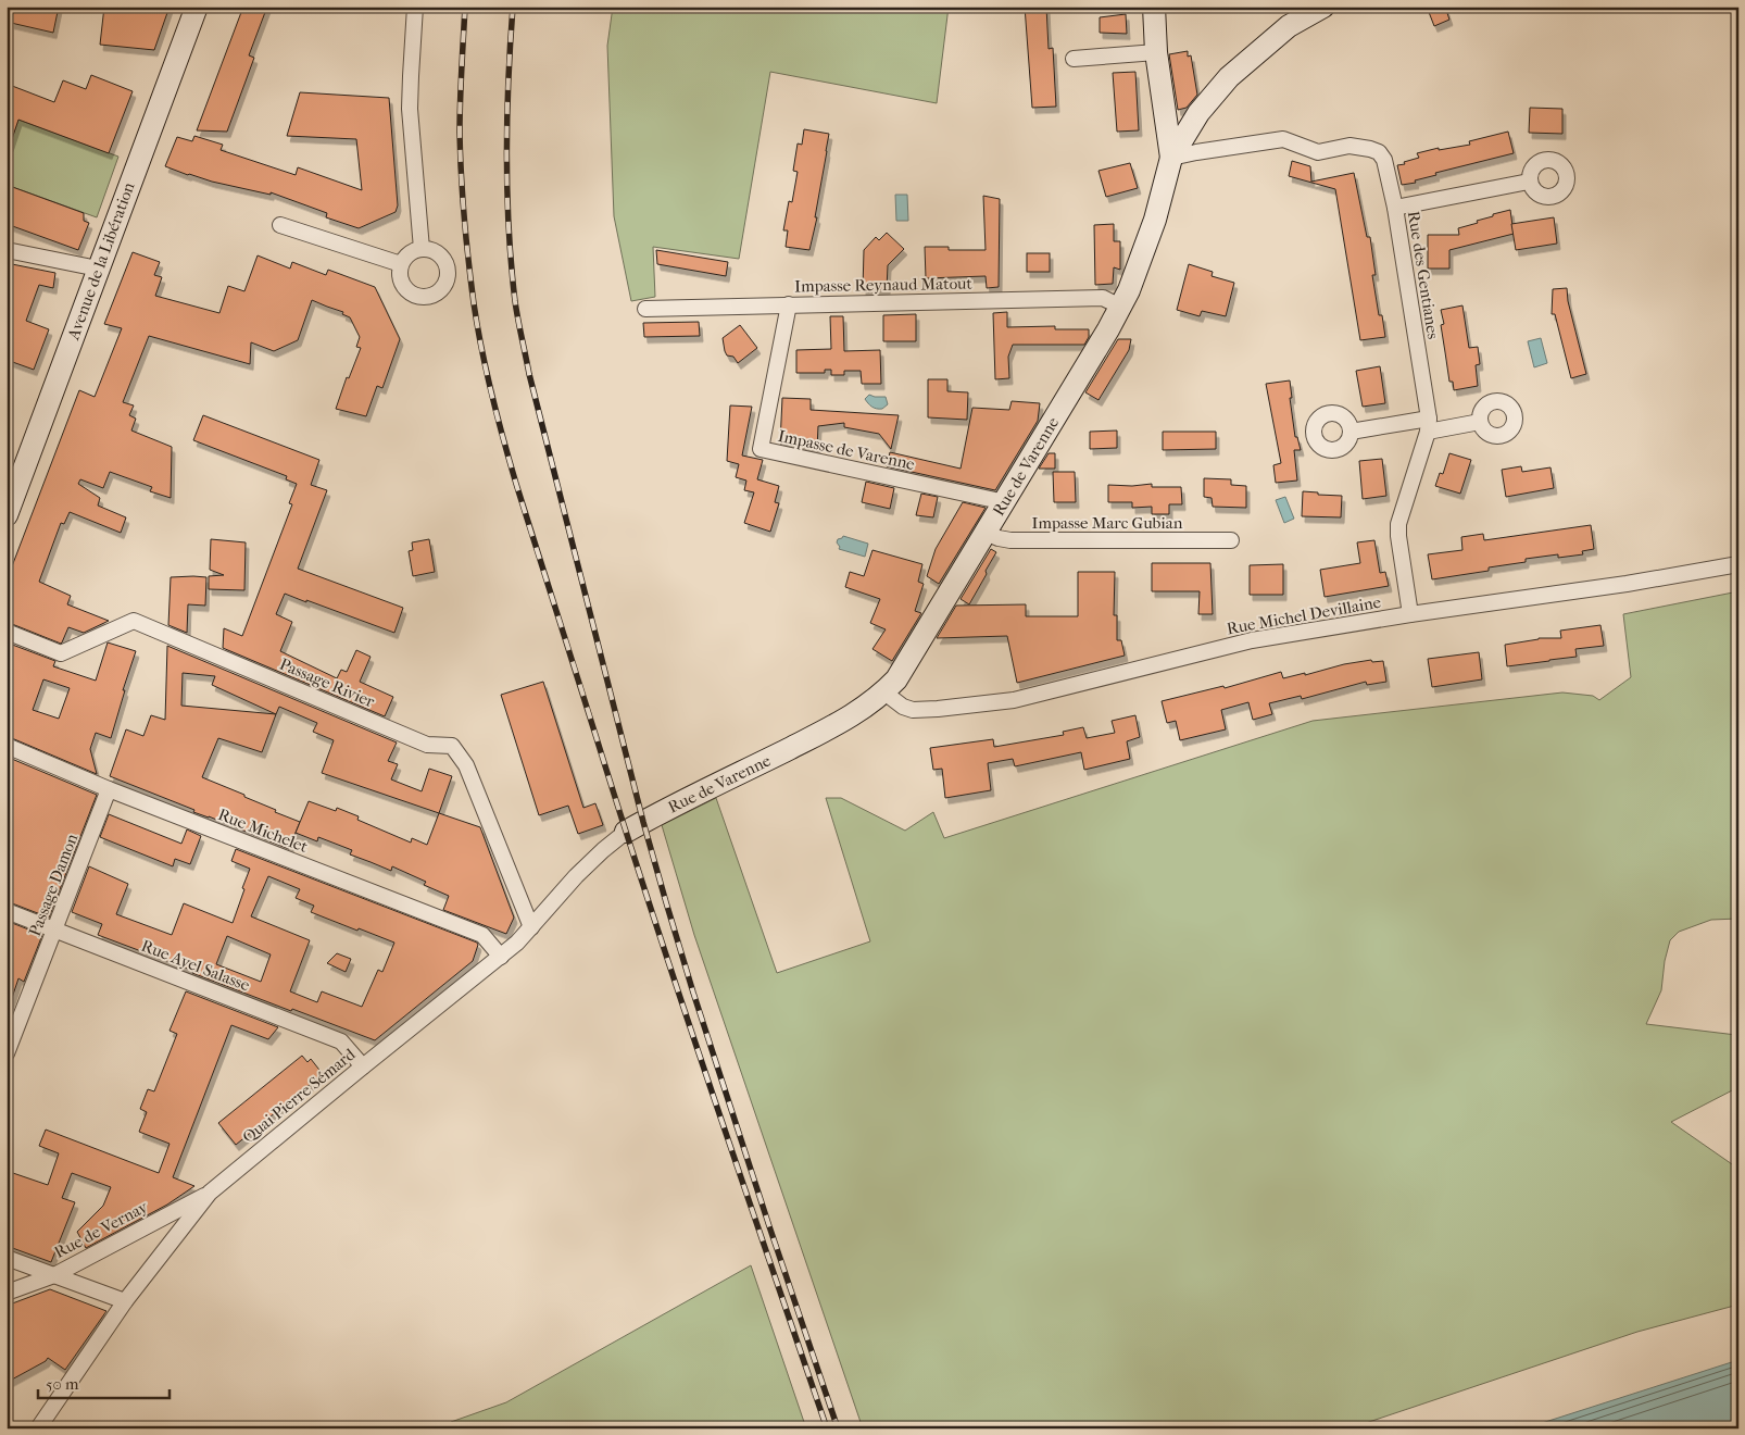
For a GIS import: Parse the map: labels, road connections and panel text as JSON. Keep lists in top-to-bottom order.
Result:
{
  "streets": {
    "street": [
      "Avenue de la Libération",
      "Rue des Gentianes",
      "Impasse Reynaud Matout",
      "Impasse de Varenne",
      "Rue de Varenne",
      "Impasse Marc Gubian",
      "Rue Michel Devillaine",
      "Passage Rivier",
      "Rue Michelet",
      "Passage Damon",
      "Rue Ayel Salasse",
      "Quai Pierre Sémard",
      "Rue de Vernay"
    ]
  },
  "crossings": [
    ["Rue des Gentianes", "Rue de Varenne"],
    ["Rue des Gentianes", "Rue Michel Devillaine"],
    ["Impasse Reynaud Matout", "Impasse de Varenne"],
    ["Impasse Reynaud Matout", "Rue de Varenne"],
    ["Impasse de Varenne", "Rue de Varenne"],
    ["Rue de Varenne", "Impasse Marc Gubian"],
    ["Rue de Varenne", "Rue Michel Devillaine"],
    ["Rue de Varenne", "Quai Pierre Sémard"],
    ["Passage Rivier", "Quai Pierre Sémard"],
    ["Rue Michelet", "Passage Damon"],
    ["Rue Michelet", "Quai Pierre Sémard"],
    ["Passage Damon", "Rue Ayel Salasse"],
    ["Rue Ayel Salasse", "Quai Pierre Sémard"],
    ["Quai Pierre Sémard", "Rue de Vernay"]
  ],
  "scale_bar": "50 m"
}
